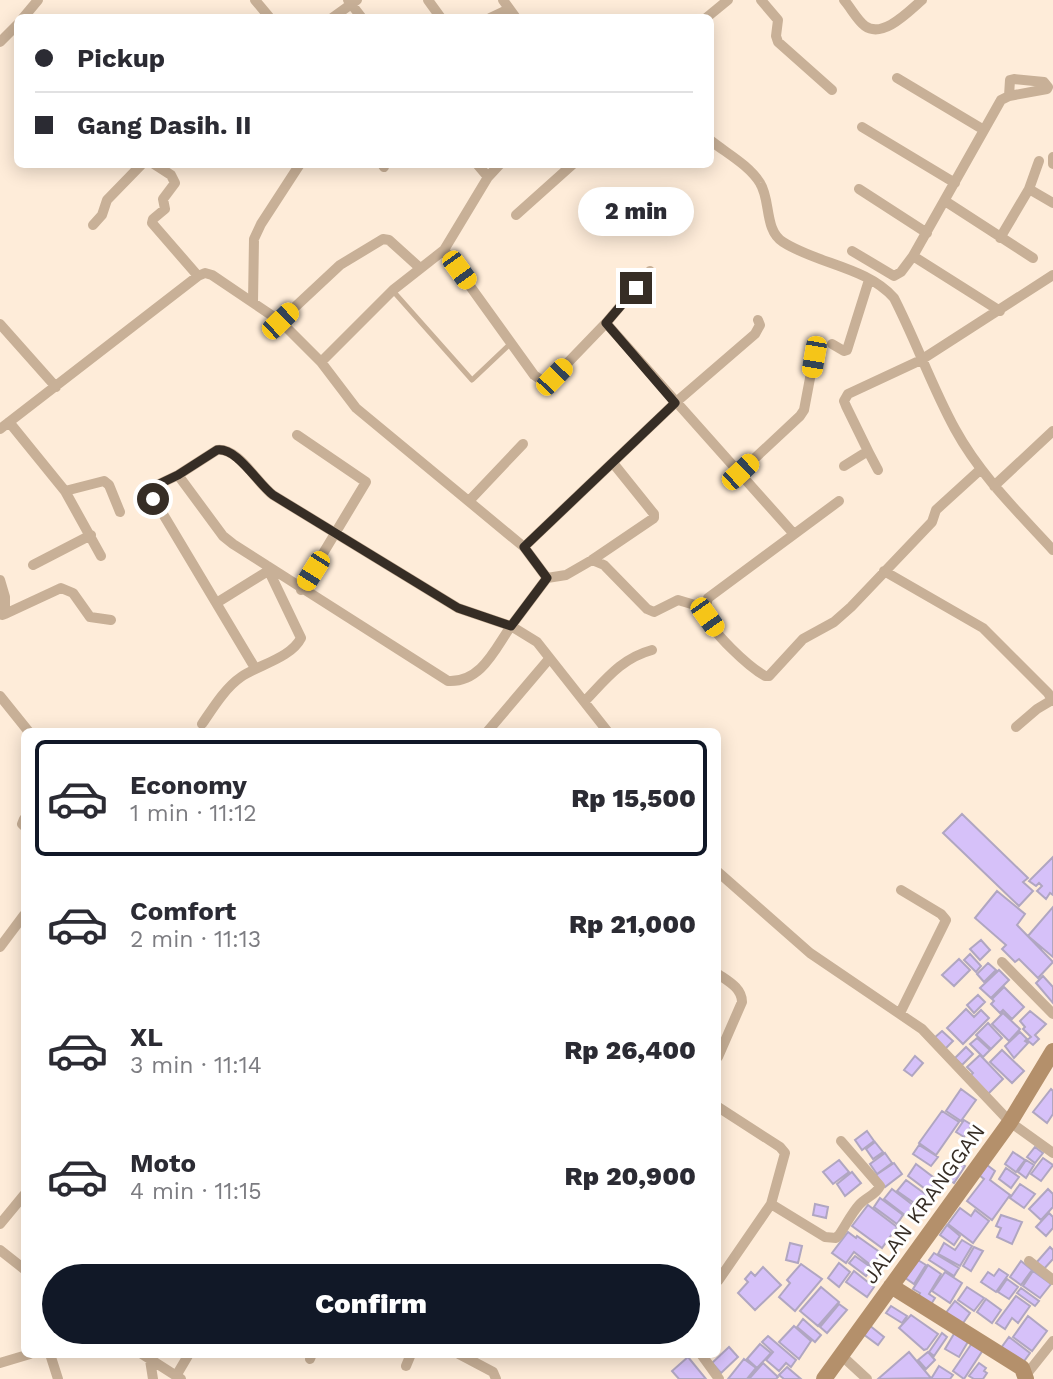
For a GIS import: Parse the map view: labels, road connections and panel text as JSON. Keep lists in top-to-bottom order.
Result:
{
  "streets": {
    "main road": ["JALAN KRANGGAN"]
  },
  "page": {
    "banner": ["Pickup", "Gang Dasih. II"],
    "bubble": "2 min",
    "list": [
      {
        "name": "Economy",
        "note": "1 min · 11:12",
        "value": "Rp 15,500"
      },
      {
        "name": "Comfort",
        "note": "2 min · 11:13",
        "value": "Rp 21,000"
      },
      {
        "name": "XL",
        "note": "3 min · 11:14",
        "value": "Rp 26,400"
      },
      {
        "name": "Moto",
        "note": "4 min · 11:15",
        "value": "Rp 20,900"
      }
    ],
    "buttons": "Confirm"
  }
}
